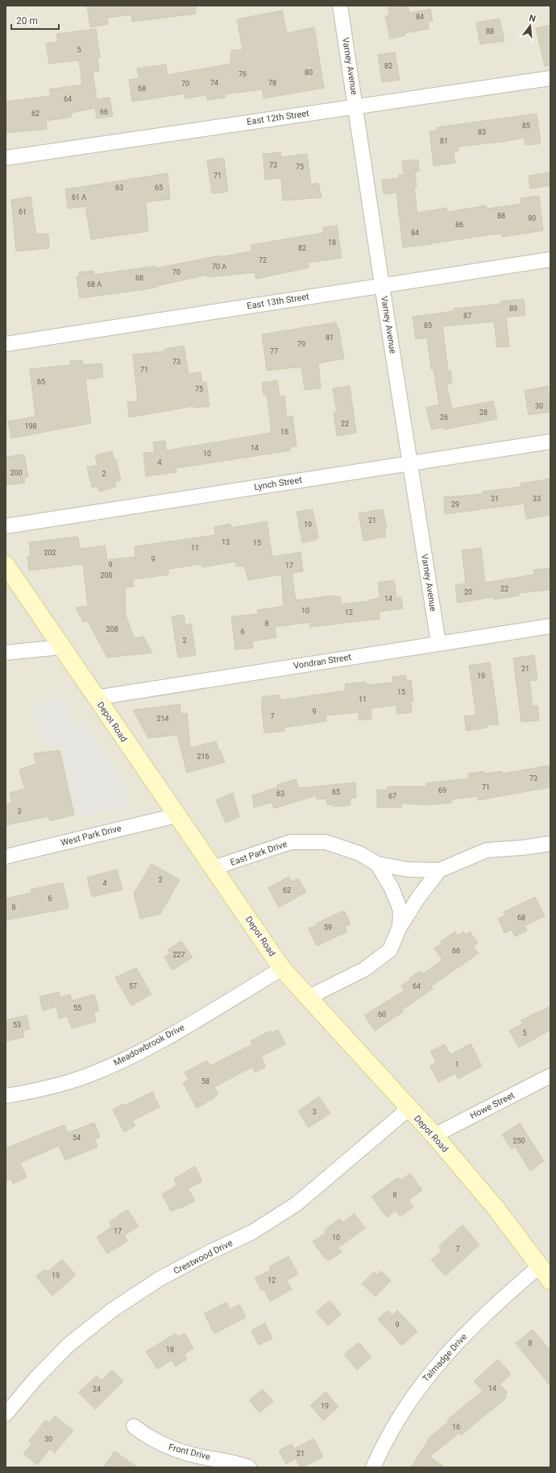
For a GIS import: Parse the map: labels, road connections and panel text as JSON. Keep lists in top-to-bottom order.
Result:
{
  "streets": {
    "street": [
      "Varney Avenue",
      "East 12th Street",
      "East 13th Street",
      "Lynch Street",
      "Vondran Street",
      "Depot Road",
      "West Park Drive",
      "East Park Drive",
      "Meadowbrook Drive",
      "Howe Street",
      "Crestwood Drive",
      "Talmadge Drive",
      "Front Drive"
    ]
  },
  "crossings": [
    ["Varney Avenue", "East 12th Street"],
    ["Varney Avenue", "East 13th Street"],
    ["Varney Avenue", "Lynch Street"],
    ["Varney Avenue", "Vondran Street"],
    ["Vondran Street", "Depot Road"],
    ["Depot Road", "West Park Drive"],
    ["Depot Road", "East Park Drive"],
    ["Depot Road", "Meadowbrook Drive"],
    ["Depot Road", "Howe Street"],
    ["Depot Road", "Crestwood Drive"],
    ["Depot Road", "Talmadge Drive"]
  ],
  "house_numbers": [
    "84",
    "88",
    "5",
    "82",
    "80",
    "76",
    "74",
    "78",
    "70",
    "68",
    "64",
    "66",
    "62",
    "85",
    "83",
    "81",
    "73",
    "75",
    "71",
    "63",
    "65",
    "61 A",
    "61",
    "88",
    "90",
    "86",
    "84",
    "18",
    "82",
    "72",
    "70 A",
    "70",
    "68",
    "68 A",
    "89",
    "87",
    "85",
    "81",
    "79",
    "77",
    "73",
    "71",
    "65",
    "75",
    "30",
    "28",
    "26",
    "22",
    "198",
    "16",
    "14",
    "10",
    "4",
    "200",
    "2",
    "31",
    "33",
    "29",
    "21",
    "19",
    "13",
    "15",
    "11",
    "202",
    "9",
    "9",
    "17",
    "206",
    "22",
    "20",
    "14",
    "10",
    "12",
    "8",
    "208",
    "6",
    "2",
    "21",
    "19",
    "15",
    "11",
    "9",
    "7",
    "214",
    "216",
    "73",
    "71",
    "69",
    "65",
    "63",
    "67",
    "3",
    "2",
    "4",
    "62",
    "6",
    "8",
    "68",
    "59",
    "66",
    "227",
    "57",
    "64",
    "55",
    "60",
    "53",
    "5",
    "1",
    "58",
    "3",
    "54",
    "250",
    "8",
    "17",
    "10",
    "7",
    "19",
    "12",
    "9",
    "8",
    "18",
    "14",
    "24",
    "19",
    "16",
    "30",
    "21"
  ],
  "scale_bar": "20 m",
  "north": "top"
}
